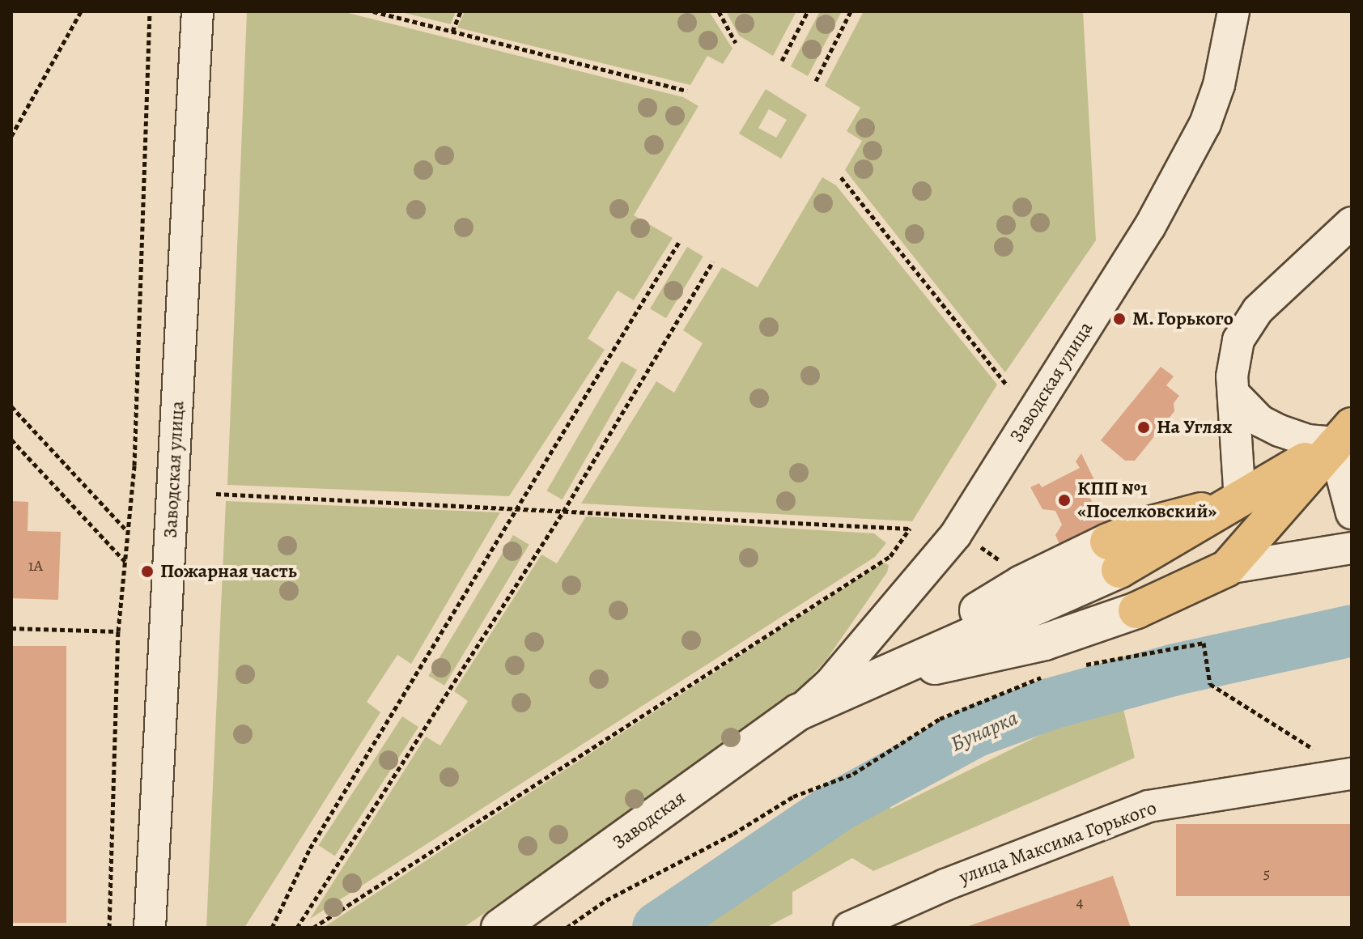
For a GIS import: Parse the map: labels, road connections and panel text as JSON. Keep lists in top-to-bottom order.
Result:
{
  "streets": {
    "main road": ["Заводская"],
    "street": ["Заводская улица", "улица Максима Горького"]
  },
  "crossings": [
    ["Заводская улица", "Заводская"]
  ],
  "water": ["Бунарка"],
  "places": [
    "М. Горького",
    "На Углях",
    "КПП №1 «Поселковский»",
    "Пожарная часть"
  ],
  "house_numbers": ["1А", "5", "4"]
}
